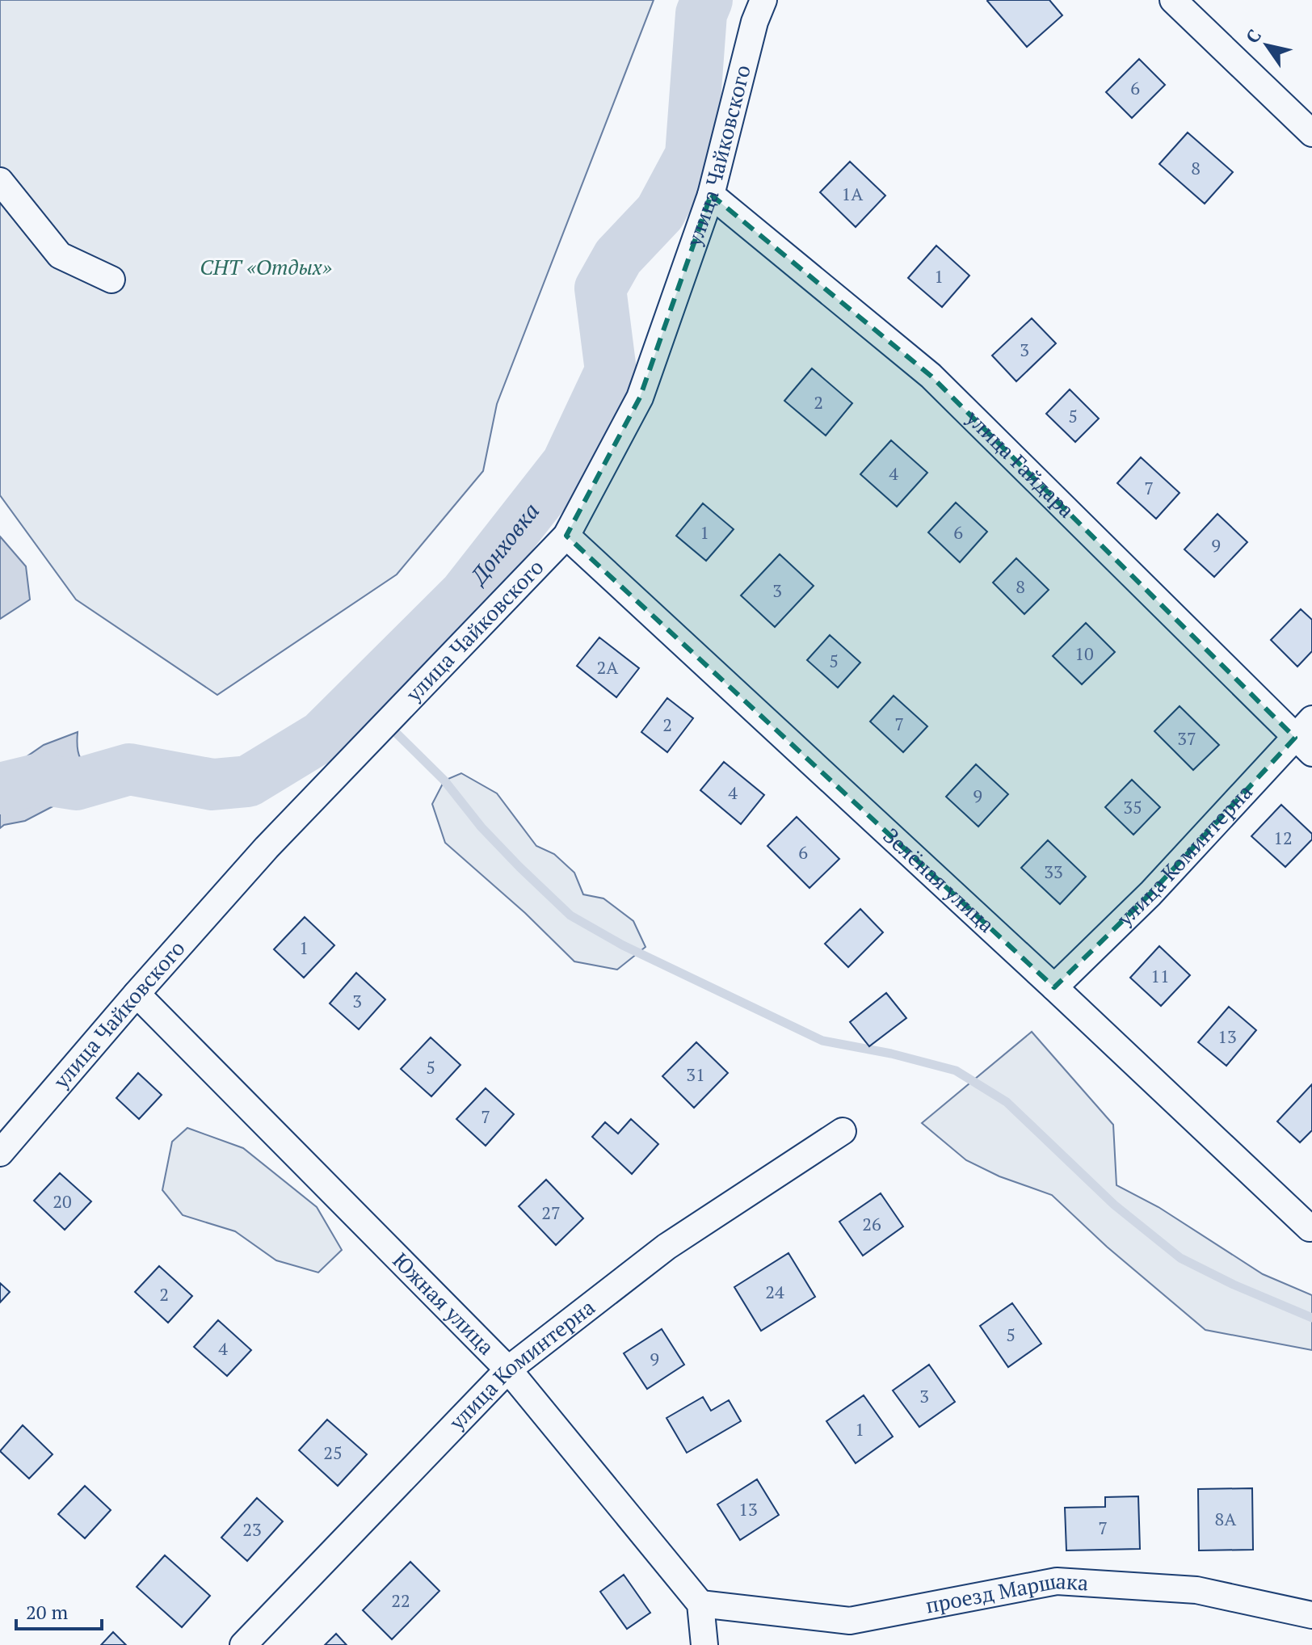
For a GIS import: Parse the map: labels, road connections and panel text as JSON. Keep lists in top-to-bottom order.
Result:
{
  "streets": {
    "street": [
      "улица Чайковского",
      "улица Гайдара",
      "улица Коминтерна",
      "Зелёная улица",
      "Южная улица",
      "проезд Маршака"
    ]
  },
  "crossings": [
    ["улица Чайковского", "улица Гайдара"],
    ["улица Чайковского", "Зелёная улица"],
    ["улица Чайковского", "Южная улица"],
    ["улица Гайдара", "улица Коминтерна"],
    ["улица Коминтерна", "Зелёная улица"],
    ["улица Коминтерна", "Южная улица"],
    ["Южная улица", "проезд Маршака"]
  ],
  "water": ["Донховка"],
  "parks": ["СНТ «Отдых»"],
  "house_numbers": [
    "6",
    "8",
    "1А",
    "1",
    "3",
    "2",
    "5",
    "4",
    "7",
    "1",
    "6",
    "9",
    "8",
    "3",
    "10",
    "5",
    "2А",
    "7",
    "2",
    "37",
    "4",
    "9",
    "35",
    "12",
    "6",
    "33",
    "1",
    "11",
    "3",
    "13",
    "5",
    "31",
    "7",
    "20",
    "27",
    "26",
    "24",
    "2",
    "5",
    "4",
    "9",
    "3",
    "1",
    "25",
    "13",
    "8А",
    "7",
    "23",
    "22"
  ],
  "scale_bar": "20 m",
  "north": "top left"
}
